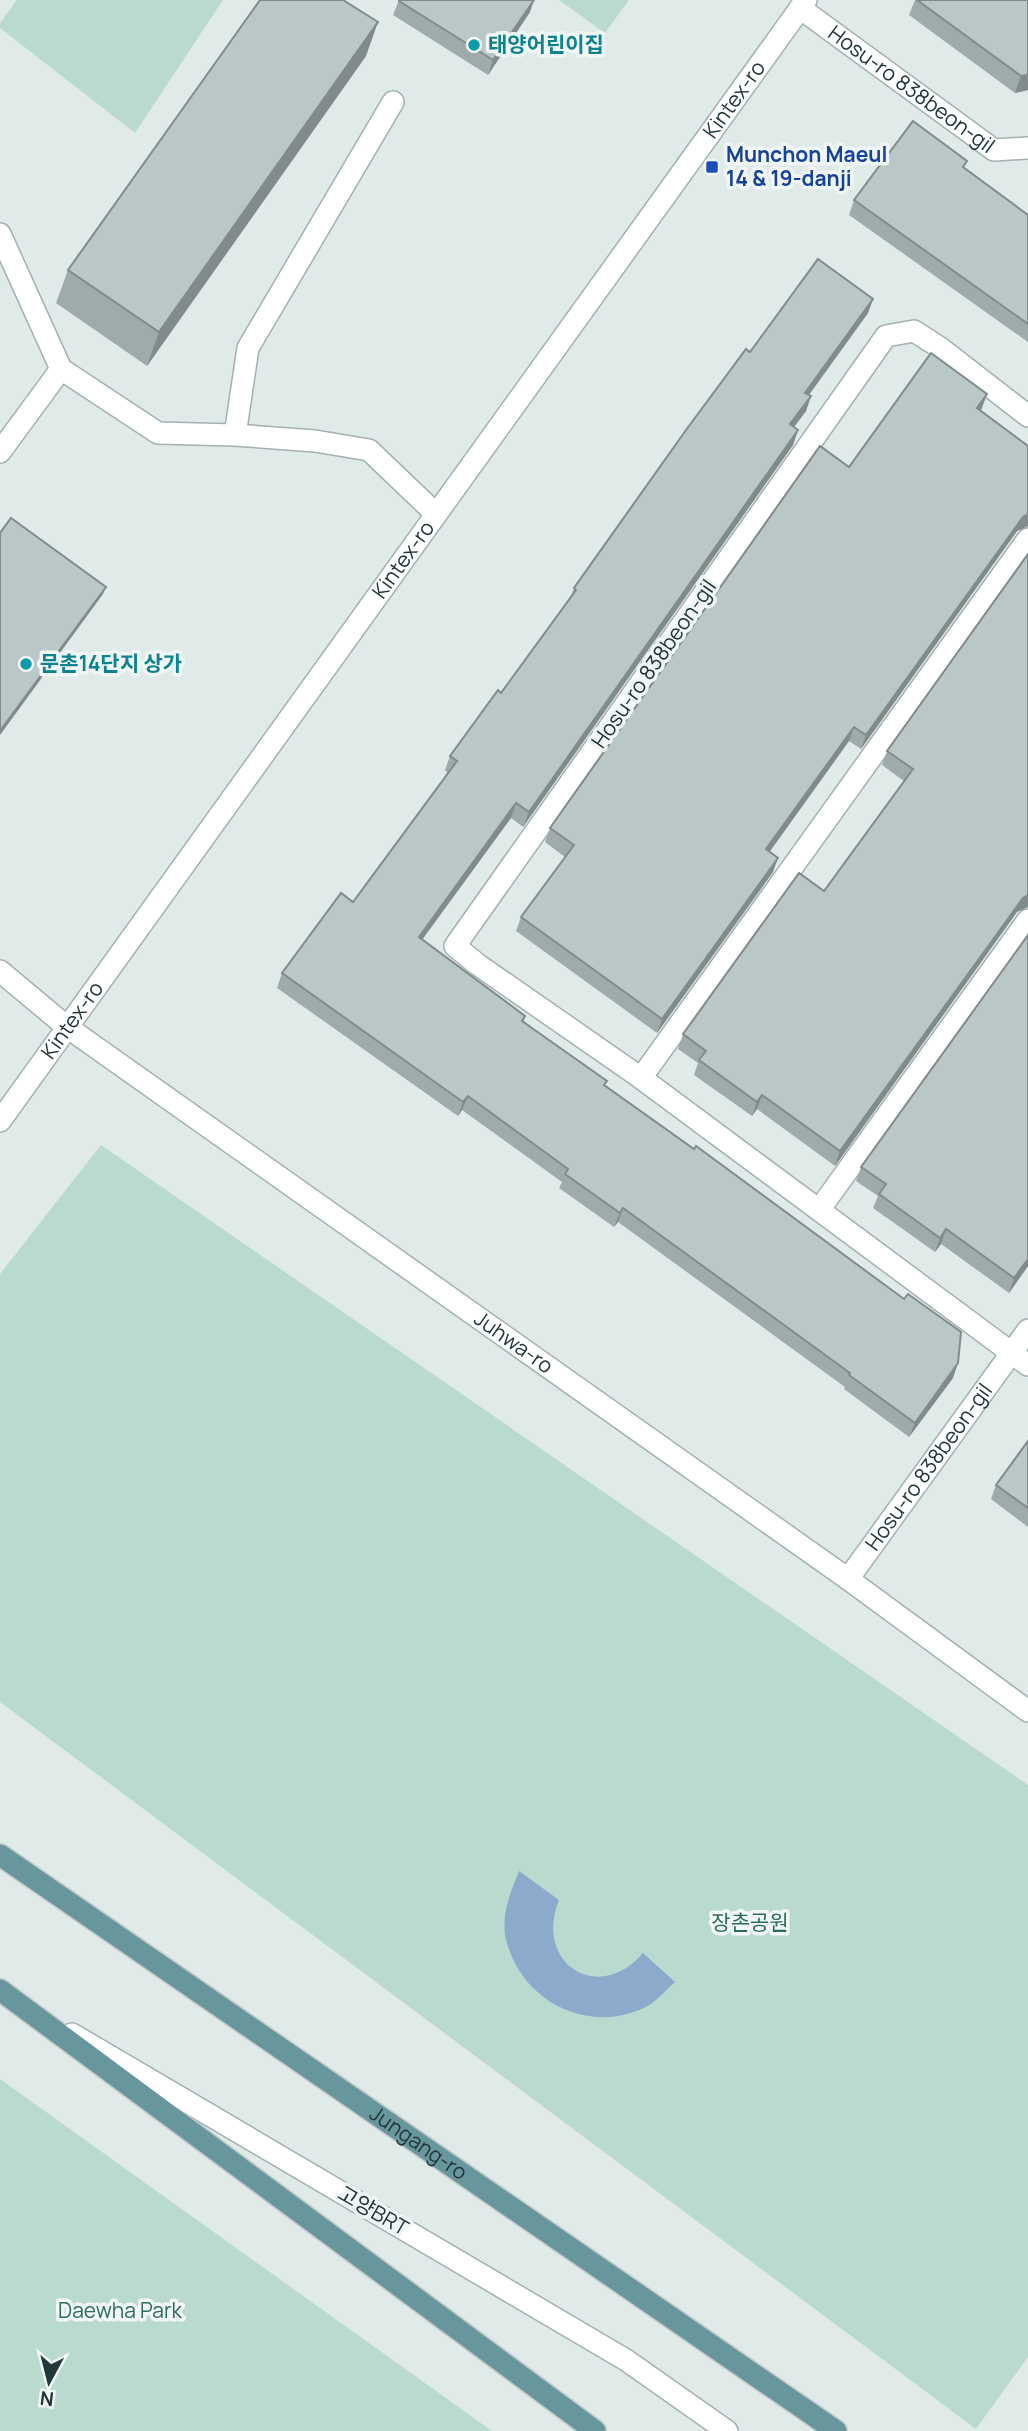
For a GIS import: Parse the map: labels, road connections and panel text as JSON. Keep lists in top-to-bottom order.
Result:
{
  "streets": {
    "main road": ["Jungang-ro"],
    "street": [
      "Hosu-ro 838beon-gil",
      "Kintex-ro",
      "Juhwa-ro",
      "고양BRT"
    ]
  },
  "crossings": [
    ["Hosu-ro 838beon-gil", "Kintex-ro"],
    ["Hosu-ro 838beon-gil", "Juhwa-ro"],
    ["Kintex-ro", "Juhwa-ro"]
  ],
  "parks": ["장촌공원", "Daewha Park"],
  "places": {
    "other": ["태양어린이집", "문촌14단지 상가"],
    "transit": ["Munchon Maeul 14 & 19-danji"]
  },
  "north": "bottom"
}
